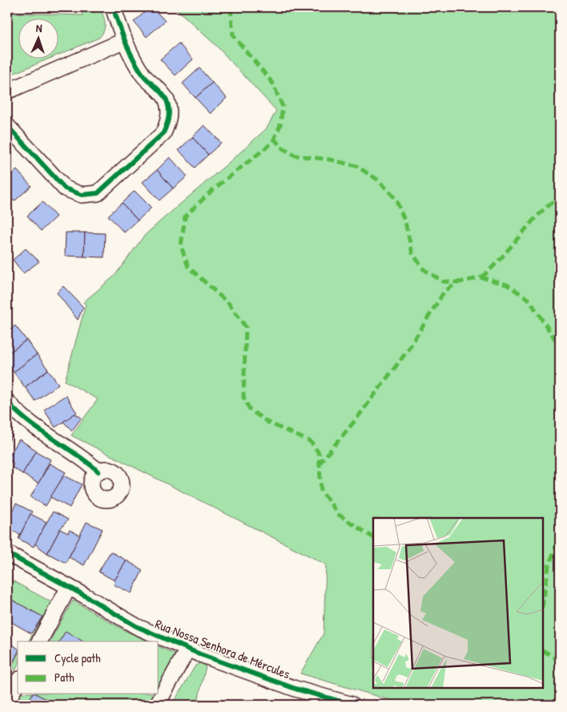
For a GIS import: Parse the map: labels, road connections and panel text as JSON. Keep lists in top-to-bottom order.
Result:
{
  "streets": {
    "street": ["Rua Nossa Senhora de Mércules"]
  },
  "legend": ["Cycle path", "Path"],
  "north": "top"
}
